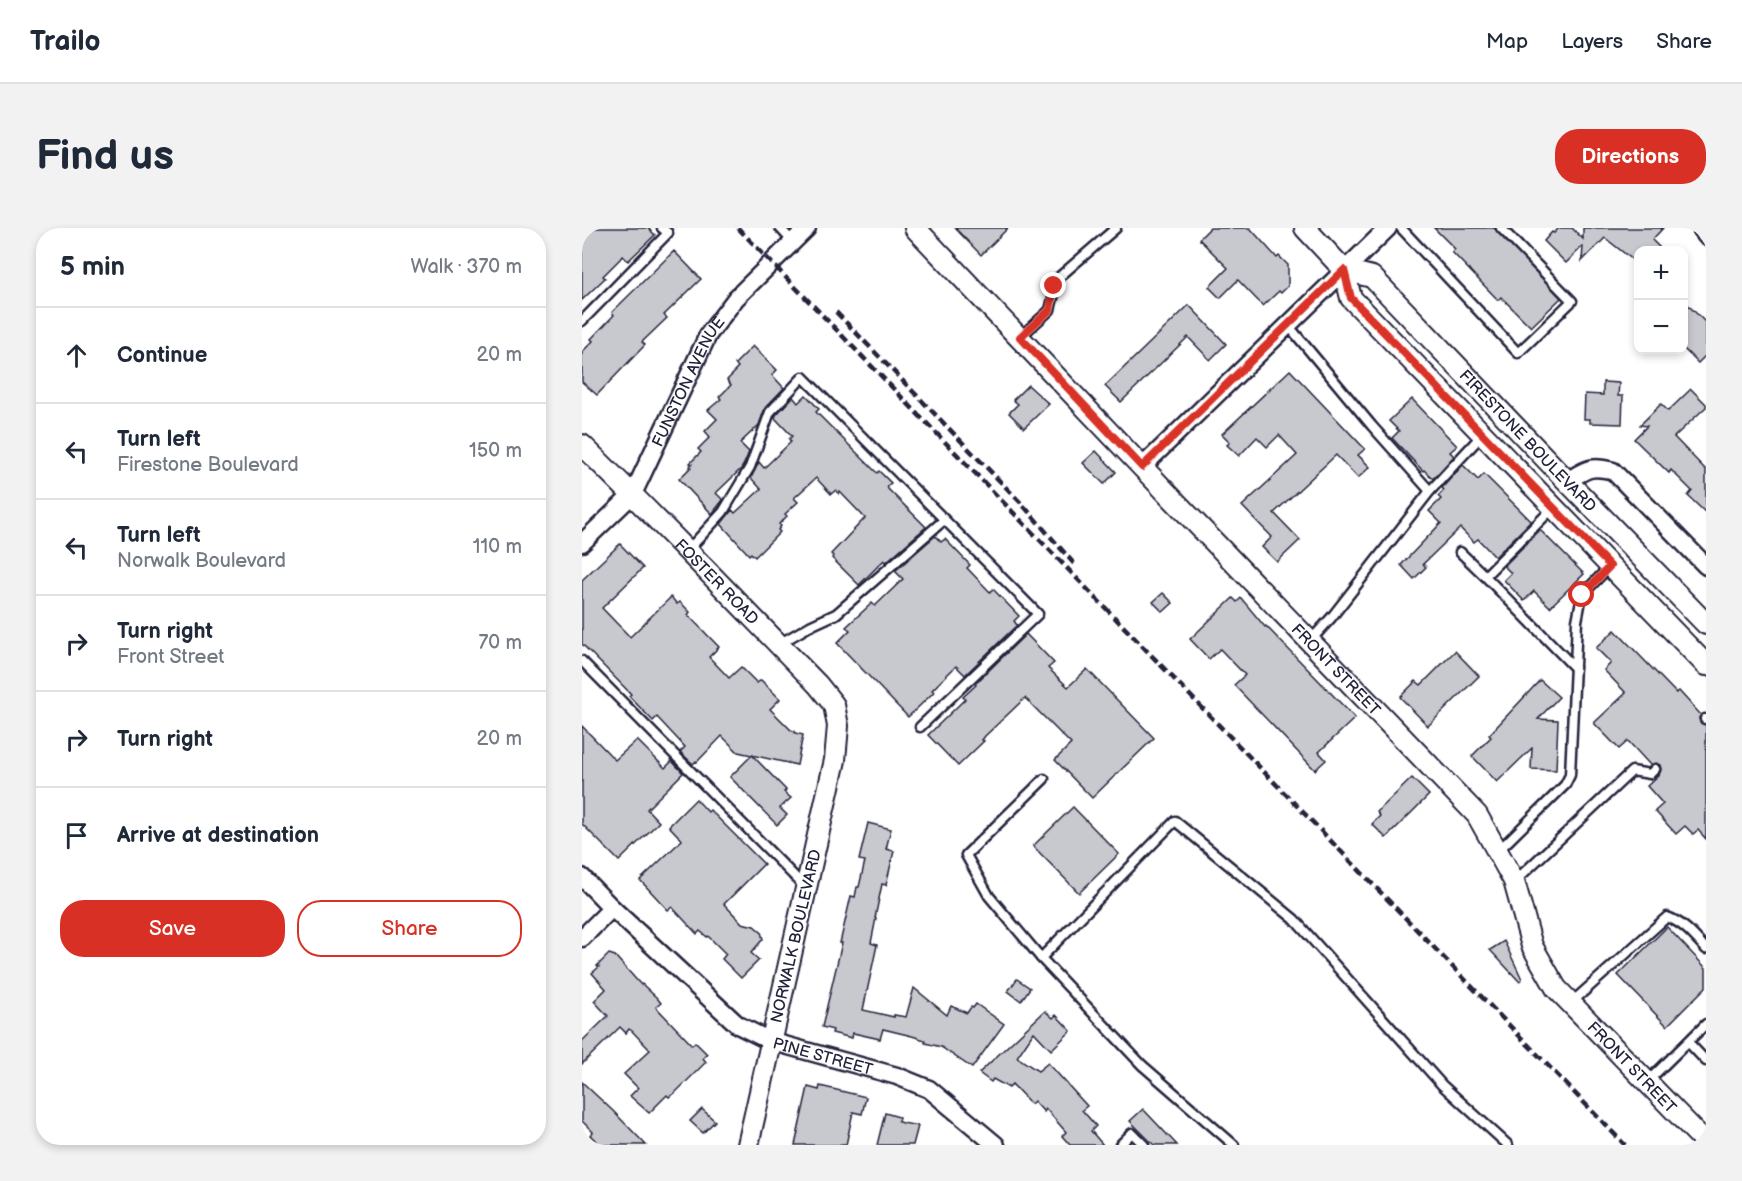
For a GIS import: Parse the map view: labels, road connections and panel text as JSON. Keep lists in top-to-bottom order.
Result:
{
  "streets": {
    "street": [
      "FUNSTON AVENUE",
      "FIRESTONE BOULEVARD",
      "FOSTER ROAD",
      "FRONT STREET",
      "NORWALK BOULEVARD",
      "PINE STREET"
    ]
  },
  "crossings": [
    ["FUNSTON AVENUE", "FOSTER ROAD"],
    ["FOSTER ROAD", "NORWALK BOULEVARD"],
    ["NORWALK BOULEVARD", "PINE STREET"]
  ],
  "page": {
    "header": "Trailo",
    "nav": ["Map", "Layers", "Share"],
    "buttons": [
      "Directions",
      ["Save", "Share"]
    ],
    "title": "Find us",
    "heading": ["5 min", "Walk · 370 m"],
    "map_buttons": ["+", "−"],
    "list": [
      ["Continue", "20 m"],
      ["Turn left", "Firestone Boulevard", "150 m"],
      ["Turn left", "Norwalk Boulevard", "110 m"],
      ["Turn right", "Front Street", "70 m"],
      ["Turn right", "20 m"],
      "Arrive at destination"
    ]
  }
}
